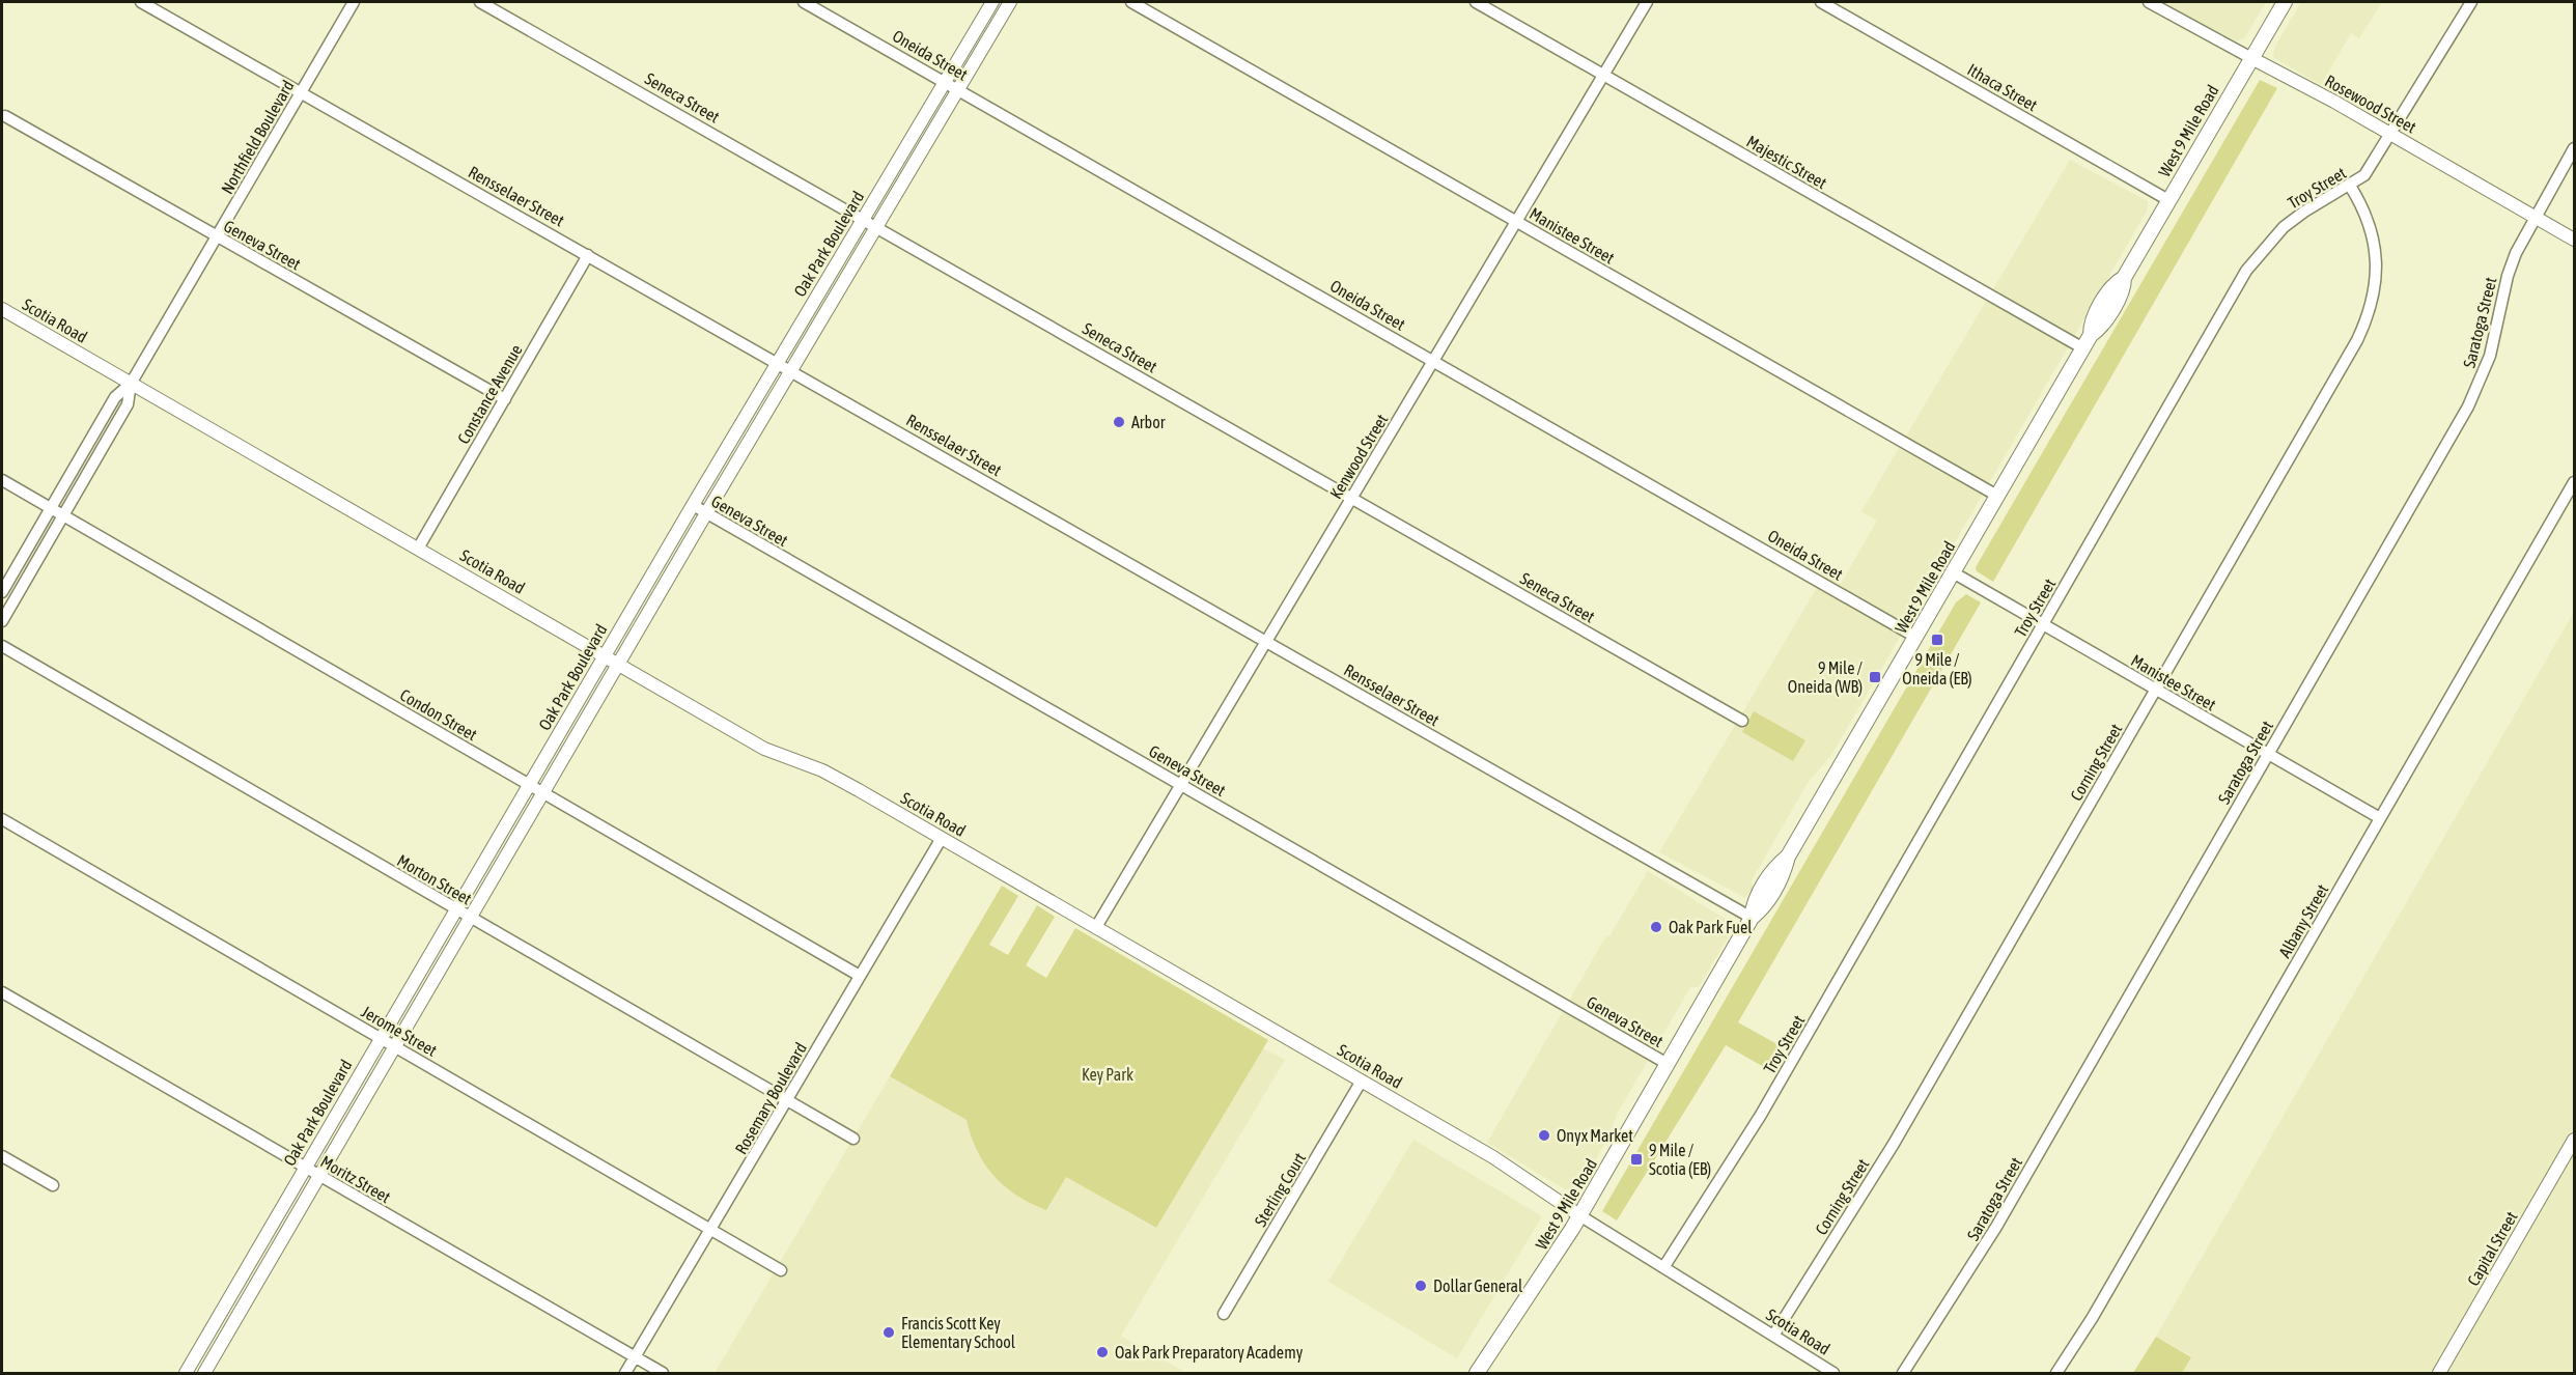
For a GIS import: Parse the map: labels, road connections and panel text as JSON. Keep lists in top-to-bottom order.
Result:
{
  "streets": {
    "main road": ["West 9 Mile Road"],
    "street": [
      "Oneida Street",
      "Ithaca Street",
      "Seneca Street",
      "Rosewood Street",
      "Northfield Boulevard",
      "Majestic Street",
      "Troy Street",
      "Rensselaer Street",
      "Manistee Street",
      "Oak Park Boulevard",
      "Geneva Street",
      "Scotia Road",
      "Saratoga Street",
      "Constance Avenue",
      "Kenwood Street",
      "Condon Street",
      "Corning Street",
      "Morton Street",
      "Albany Street",
      "Jerome Street",
      "Rosemary Boulevard",
      "Moritz Street",
      "Sterling Court",
      "Capital Street"
    ]
  },
  "crossings": [
    ["Oneida Street", "West 9 Mile Road"],
    ["Oneida Street", "Oak Park Boulevard"],
    ["Oneida Street", "Kenwood Street"],
    ["Ithaca Street", "West 9 Mile Road"],
    ["Seneca Street", "Oak Park Boulevard"],
    ["Seneca Street", "Kenwood Street"],
    ["Rosewood Street", "West 9 Mile Road"],
    ["Rosewood Street", "Troy Street"],
    ["Rosewood Street", "Saratoga Street"],
    ["West 9 Mile Road", "Majestic Street"],
    ["West 9 Mile Road", "Rensselaer Street"],
    ["West 9 Mile Road", "Manistee Street"],
    ["West 9 Mile Road", "Geneva Street"],
    ["West 9 Mile Road", "Scotia Road"],
    ["Northfield Boulevard", "Rensselaer Street"],
    ["Northfield Boulevard", "Geneva Street"],
    ["Northfield Boulevard", "Scotia Road"],
    ["Northfield Boulevard", "Condon Street"],
    ["Majestic Street", "Kenwood Street"],
    ["Troy Street", "Manistee Street"],
    ["Troy Street", "Scotia Road"],
    ["Troy Street", "Corning Street"],
    ["Rensselaer Street", "Oak Park Boulevard"],
    ["Rensselaer Street", "Constance Avenue"],
    ["Rensselaer Street", "Kenwood Street"],
    ["Manistee Street", "Saratoga Street"],
    ["Manistee Street", "Kenwood Street"],
    ["Manistee Street", "Corning Street"],
    ["Manistee Street", "Albany Street"],
    ["Oak Park Boulevard", "Geneva Street"],
    ["Oak Park Boulevard", "Scotia Road"],
    ["Oak Park Boulevard", "Condon Street"],
    ["Oak Park Boulevard", "Morton Street"],
    ["Oak Park Boulevard", "Jerome Street"],
    ["Oak Park Boulevard", "Moritz Street"],
    ["Geneva Street", "Constance Avenue"],
    ["Geneva Street", "Kenwood Street"],
    ["Scotia Road", "Constance Avenue"],
    ["Scotia Road", "Kenwood Street"],
    ["Scotia Road", "Corning Street"],
    ["Scotia Road", "Rosemary Boulevard"],
    ["Scotia Road", "Sterling Court"],
    ["Condon Street", "Rosemary Boulevard"],
    ["Morton Street", "Rosemary Boulevard"],
    ["Jerome Street", "Rosemary Boulevard"],
    ["Rosemary Boulevard", "Moritz Street"]
  ],
  "parks": ["Key Park"],
  "places": {
    "other": [
      "Arbor",
      "Oak Park Fuel",
      "Onyx Market",
      "Dollar General",
      "Francis Scott Key Elementary School",
      "Oak Park Preparatory Academy"
    ],
    "transit": ["9 Mile / Oneida (EB)", "9 Mile / Oneida (WB)", "9 Mile / Scotia (EB)"]
  }
}
